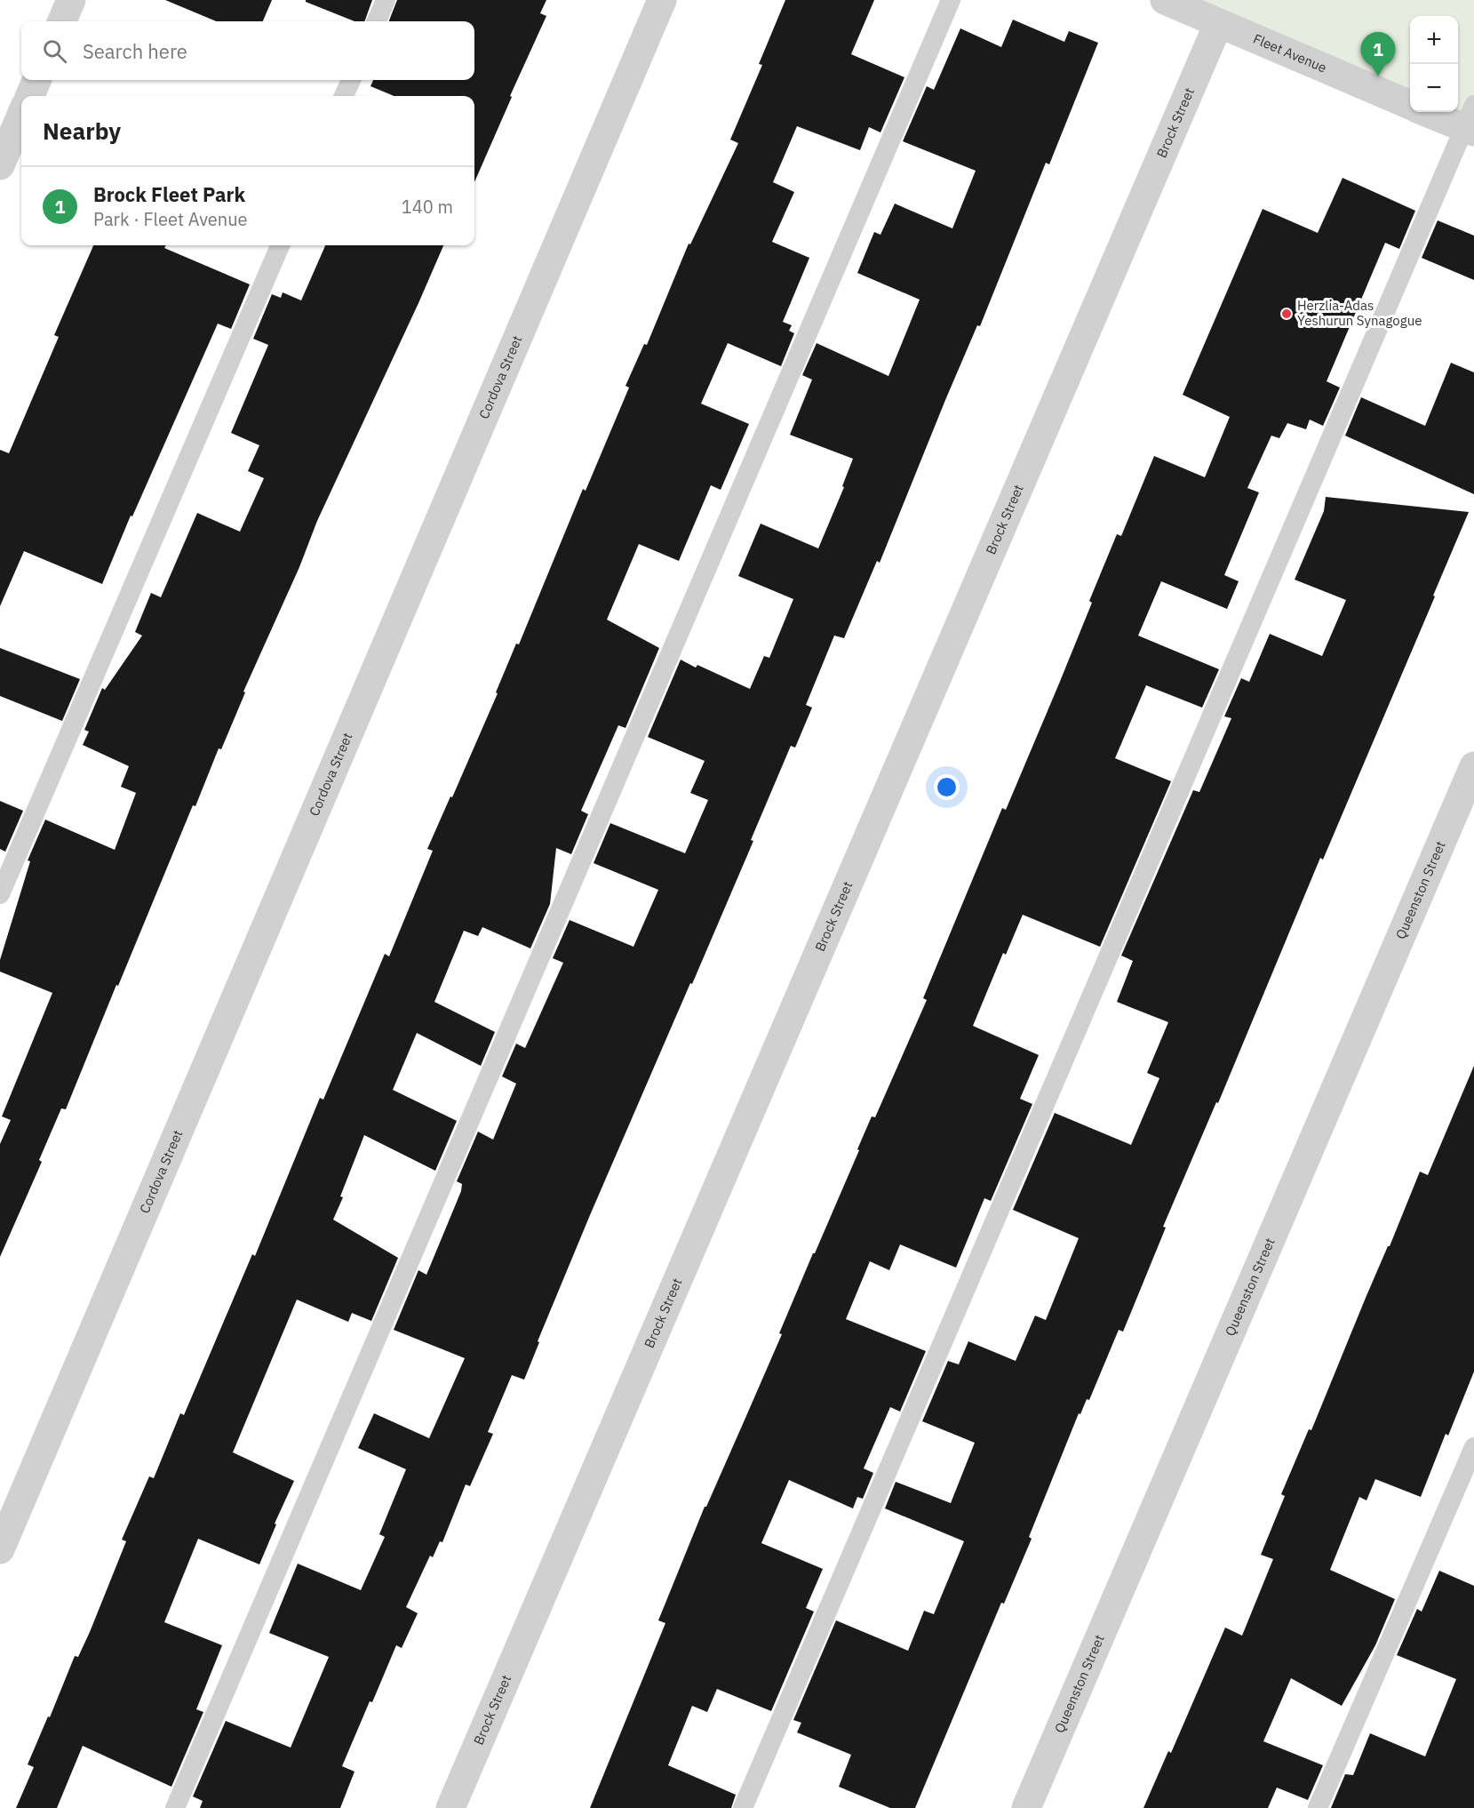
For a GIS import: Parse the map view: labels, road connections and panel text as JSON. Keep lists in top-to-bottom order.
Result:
{
  "streets": {
    "street": [
      "Fleet Avenue",
      "Brock Street",
      "Cordova Street",
      "Queenston Street"
    ]
  },
  "crossings": [
    ["Fleet Avenue", "Brock Street"]
  ],
  "places": ["Herzlia-Adas Yeshurun Synagogue"],
  "page": {
    "map_buttons": ["+", "−"],
    "search": "Search here",
    "pins": "1",
    "heading": "Nearby",
    "list": [
      {
        "mark": "1",
        "name": "Brock Fleet Park",
        "note": "Park · Fleet Avenue",
        "value": "140 m"
      }
    ]
  }
}
